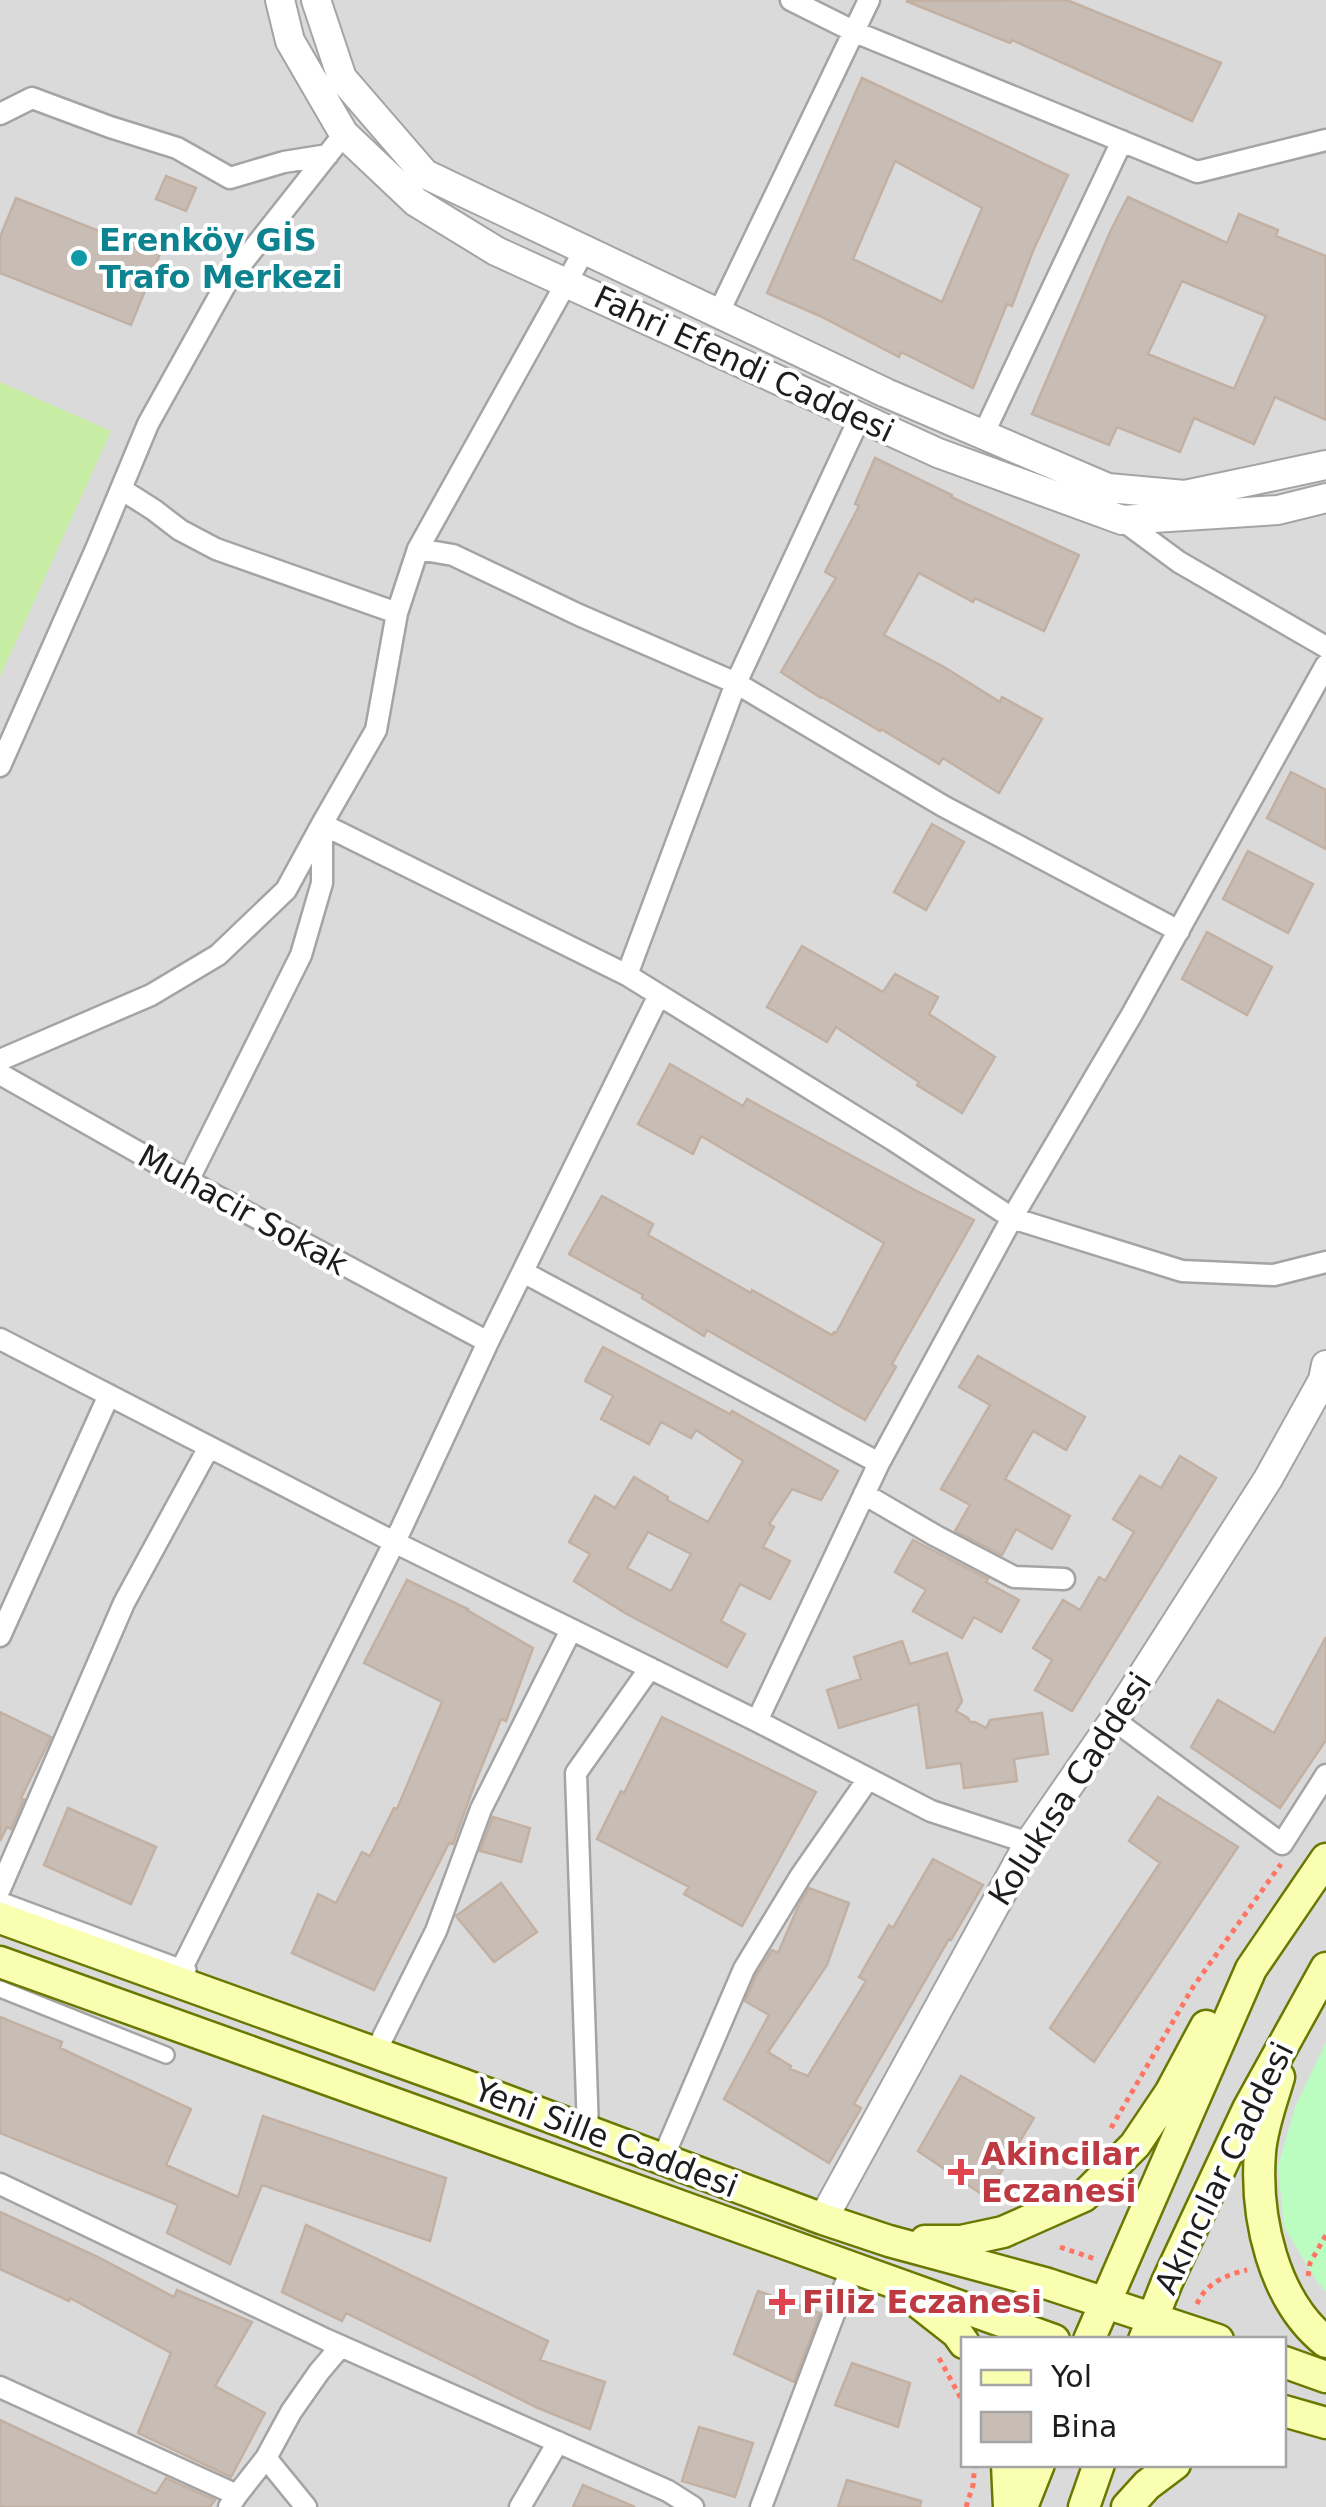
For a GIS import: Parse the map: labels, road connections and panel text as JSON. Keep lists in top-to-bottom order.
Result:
{
  "streets": {
    "main road": ["Yeni Sille Caddesi", "Akıncılar Caddesi"],
    "street": ["Fahri Efendi Caddesi", "Muhacir Sokak", "Kolukısa Caddesi"]
  },
  "crossings": [
    ["Kolukısa Caddesi", "Yeni Sille Caddesi"],
    ["Yeni Sille Caddesi", "Akıncılar Caddesi"]
  ],
  "places": {
    "other": ["Erenköy GİS Trafo Merkezi"],
    "health": ["Akincilar Eczanesi", "Filiz Eczanesi"]
  },
  "legend": ["Yol", "Bina"]
}
